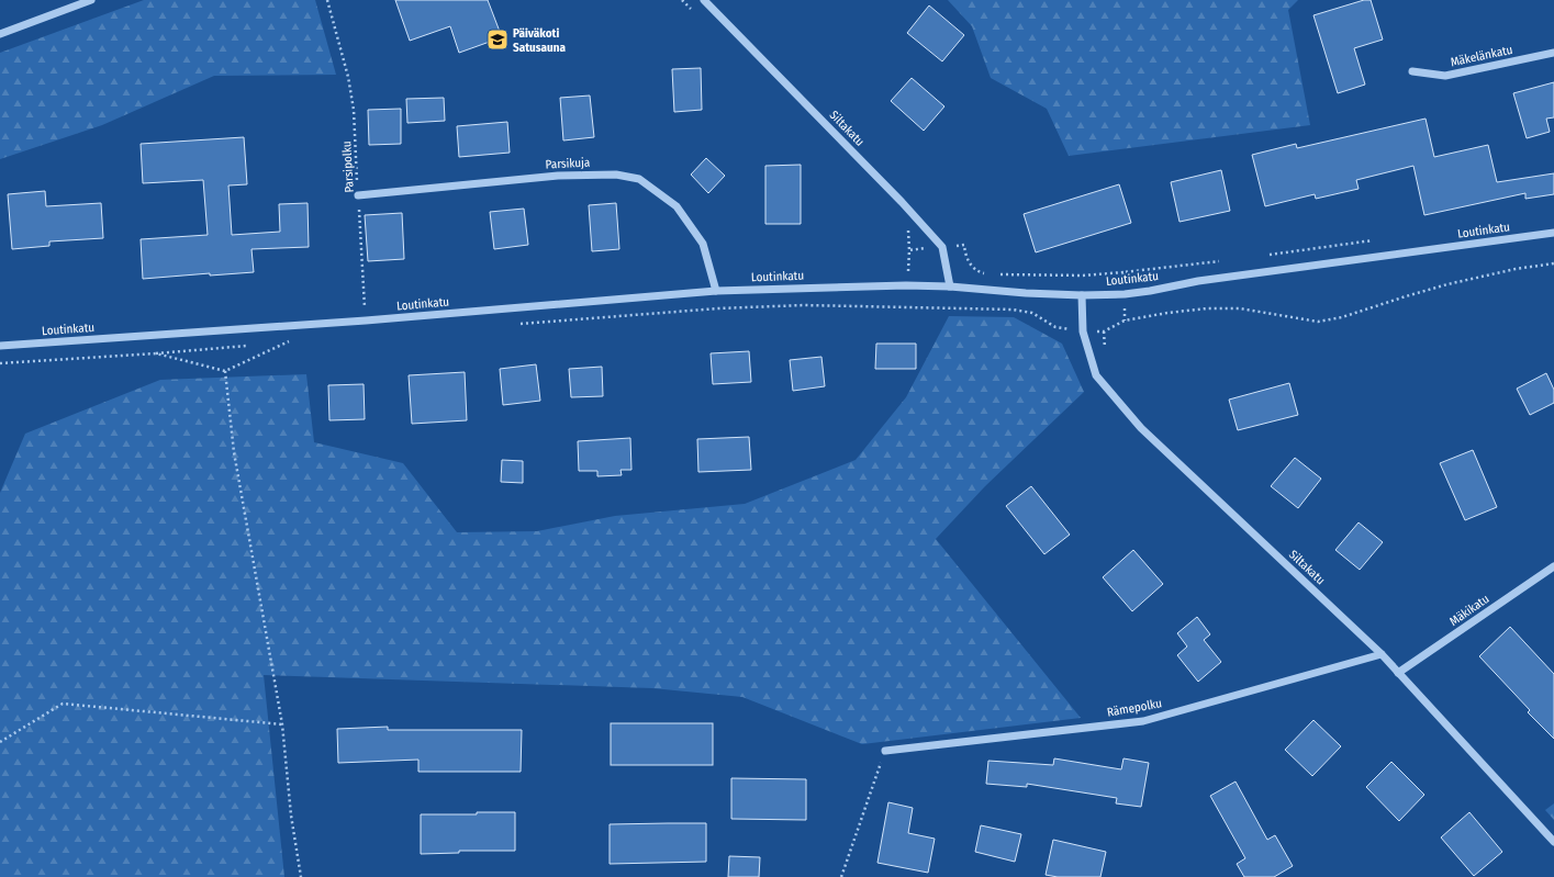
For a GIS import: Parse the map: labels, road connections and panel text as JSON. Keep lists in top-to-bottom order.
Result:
{
  "streets": {
    "street": [
      "Mäkelänkatu",
      "Siltakatu",
      "Parsikuja",
      "Loutinkatu",
      "Mäkikatu",
      "Rämepolku"
    ],
    "path": ["Parsipolku"]
  },
  "crossings": [
    ["Siltakatu", "Loutinkatu"],
    ["Siltakatu", "Mäkikatu"],
    ["Siltakatu", "Rämepolku"],
    ["Parsikuja", "Parsipolku"],
    ["Parsikuja", "Loutinkatu"],
    ["Parsipolku", "Loutinkatu"]
  ],
  "places": {
    "school or university": ["Päiväkoti Satusauna"]
  }
}
